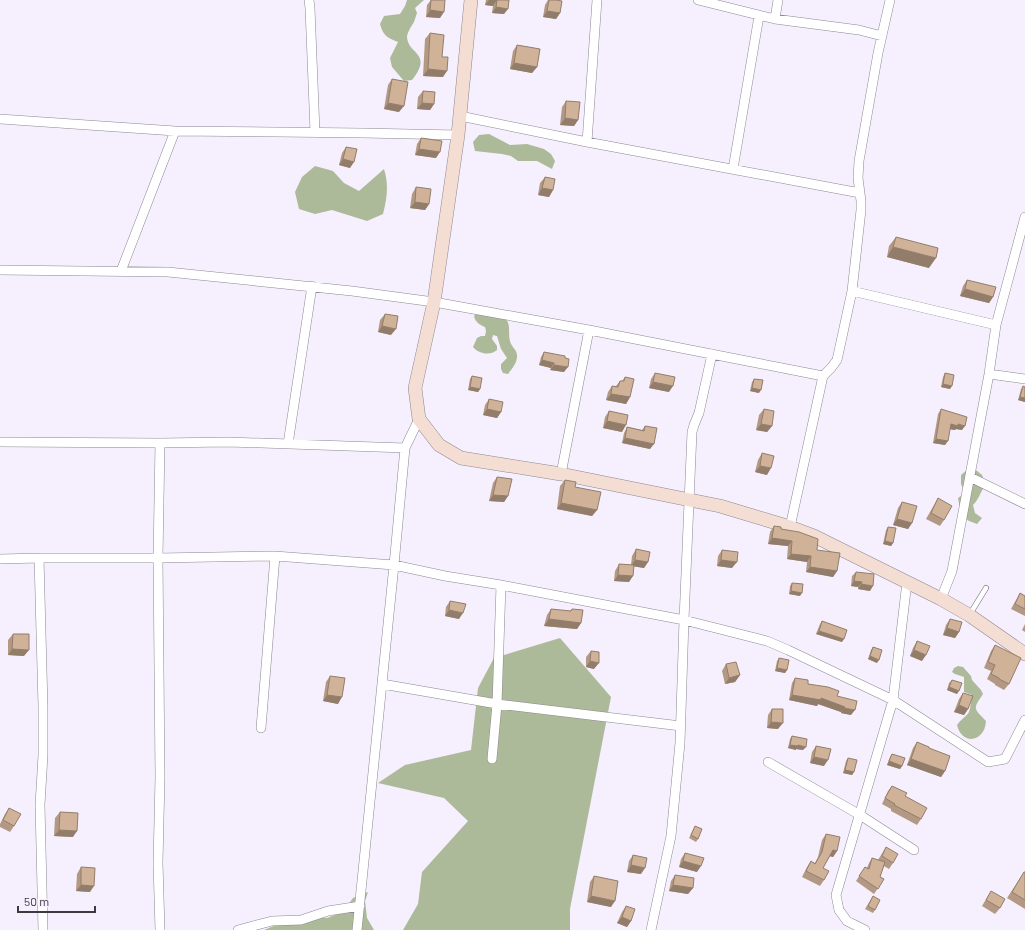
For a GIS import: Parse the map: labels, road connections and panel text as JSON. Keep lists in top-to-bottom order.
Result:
{
  "scale_bar": "50 m"
}
